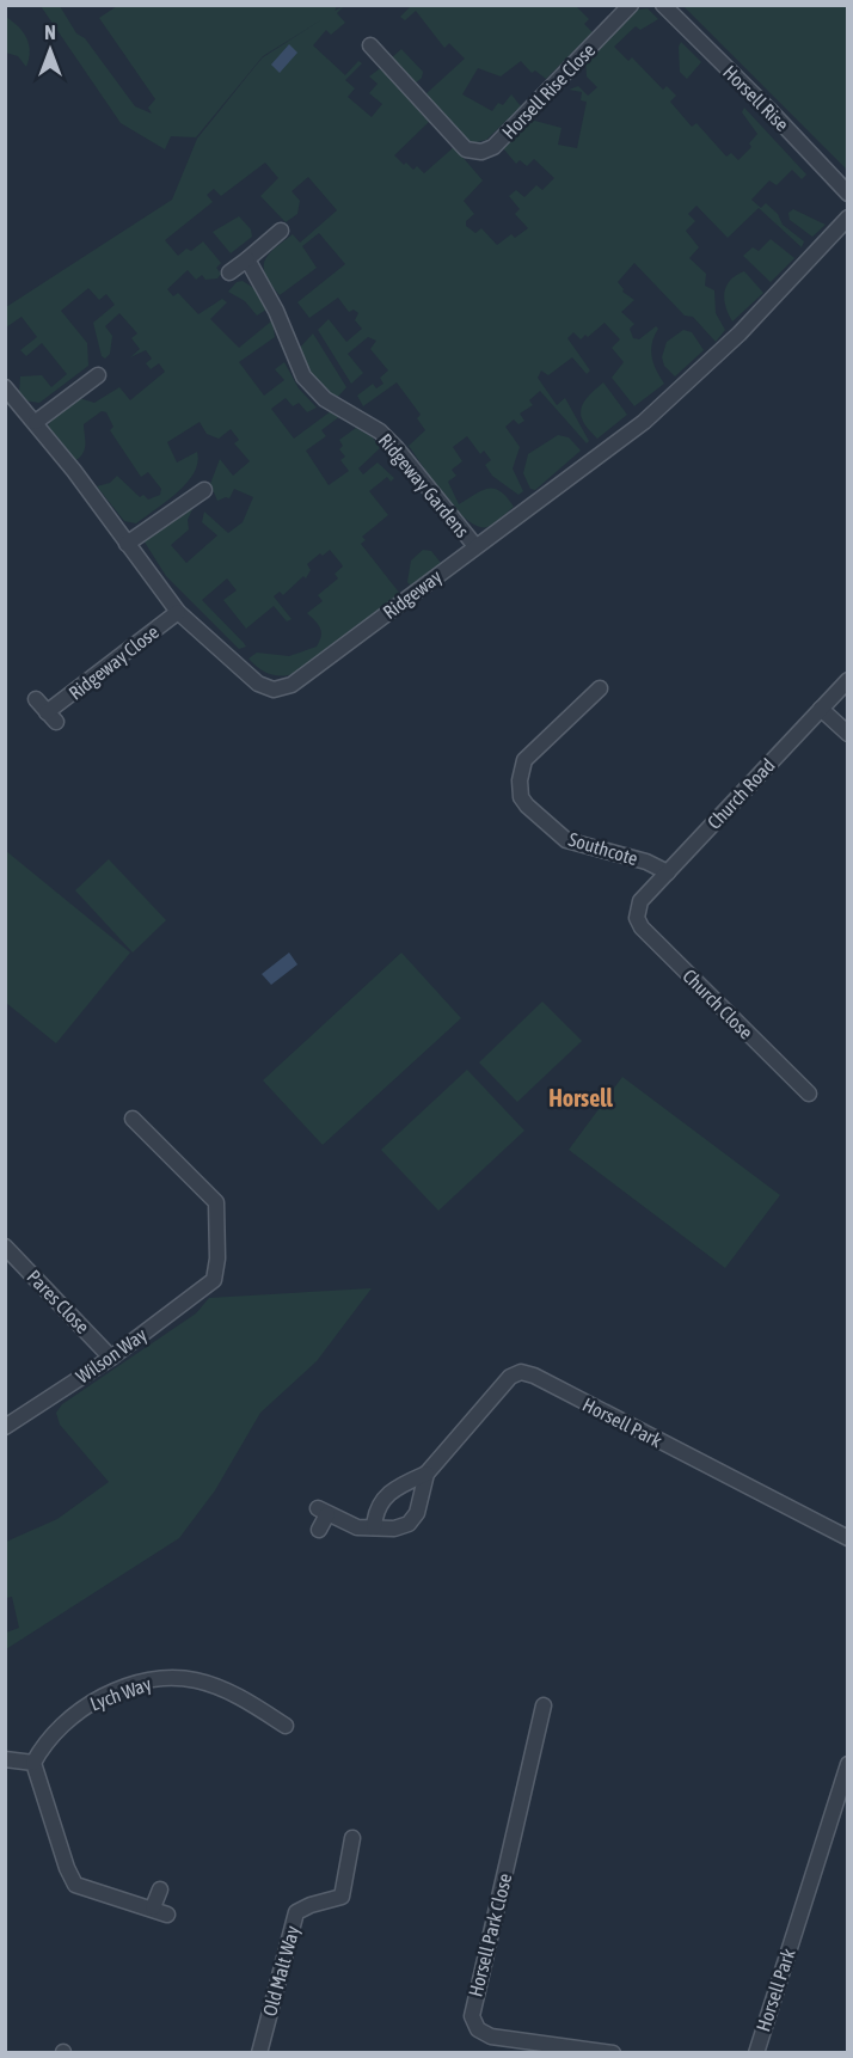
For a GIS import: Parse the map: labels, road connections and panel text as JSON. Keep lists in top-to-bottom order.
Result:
{
  "streets": {
    "street": [
      "Horsell Rise Close",
      "Horsell Rise",
      "Ridgeway Gardens",
      "Ridgeway",
      "Ridgeway Close",
      "Church Road",
      "Southcote",
      "Church Close",
      "Pares Close",
      "Wilson Way",
      "Horsell Park",
      "Lych Way",
      "Horsell Park Close",
      "Old Malt Way"
    ]
  },
  "crossings": [
    ["Ridgeway Gardens", "Ridgeway"],
    ["Ridgeway", "Ridgeway Close"],
    ["Church Road", "Southcote"],
    ["Church Road", "Church Close"],
    ["Pares Close", "Wilson Way"]
  ],
  "districts": ["Horsell"],
  "north": "top"
}
